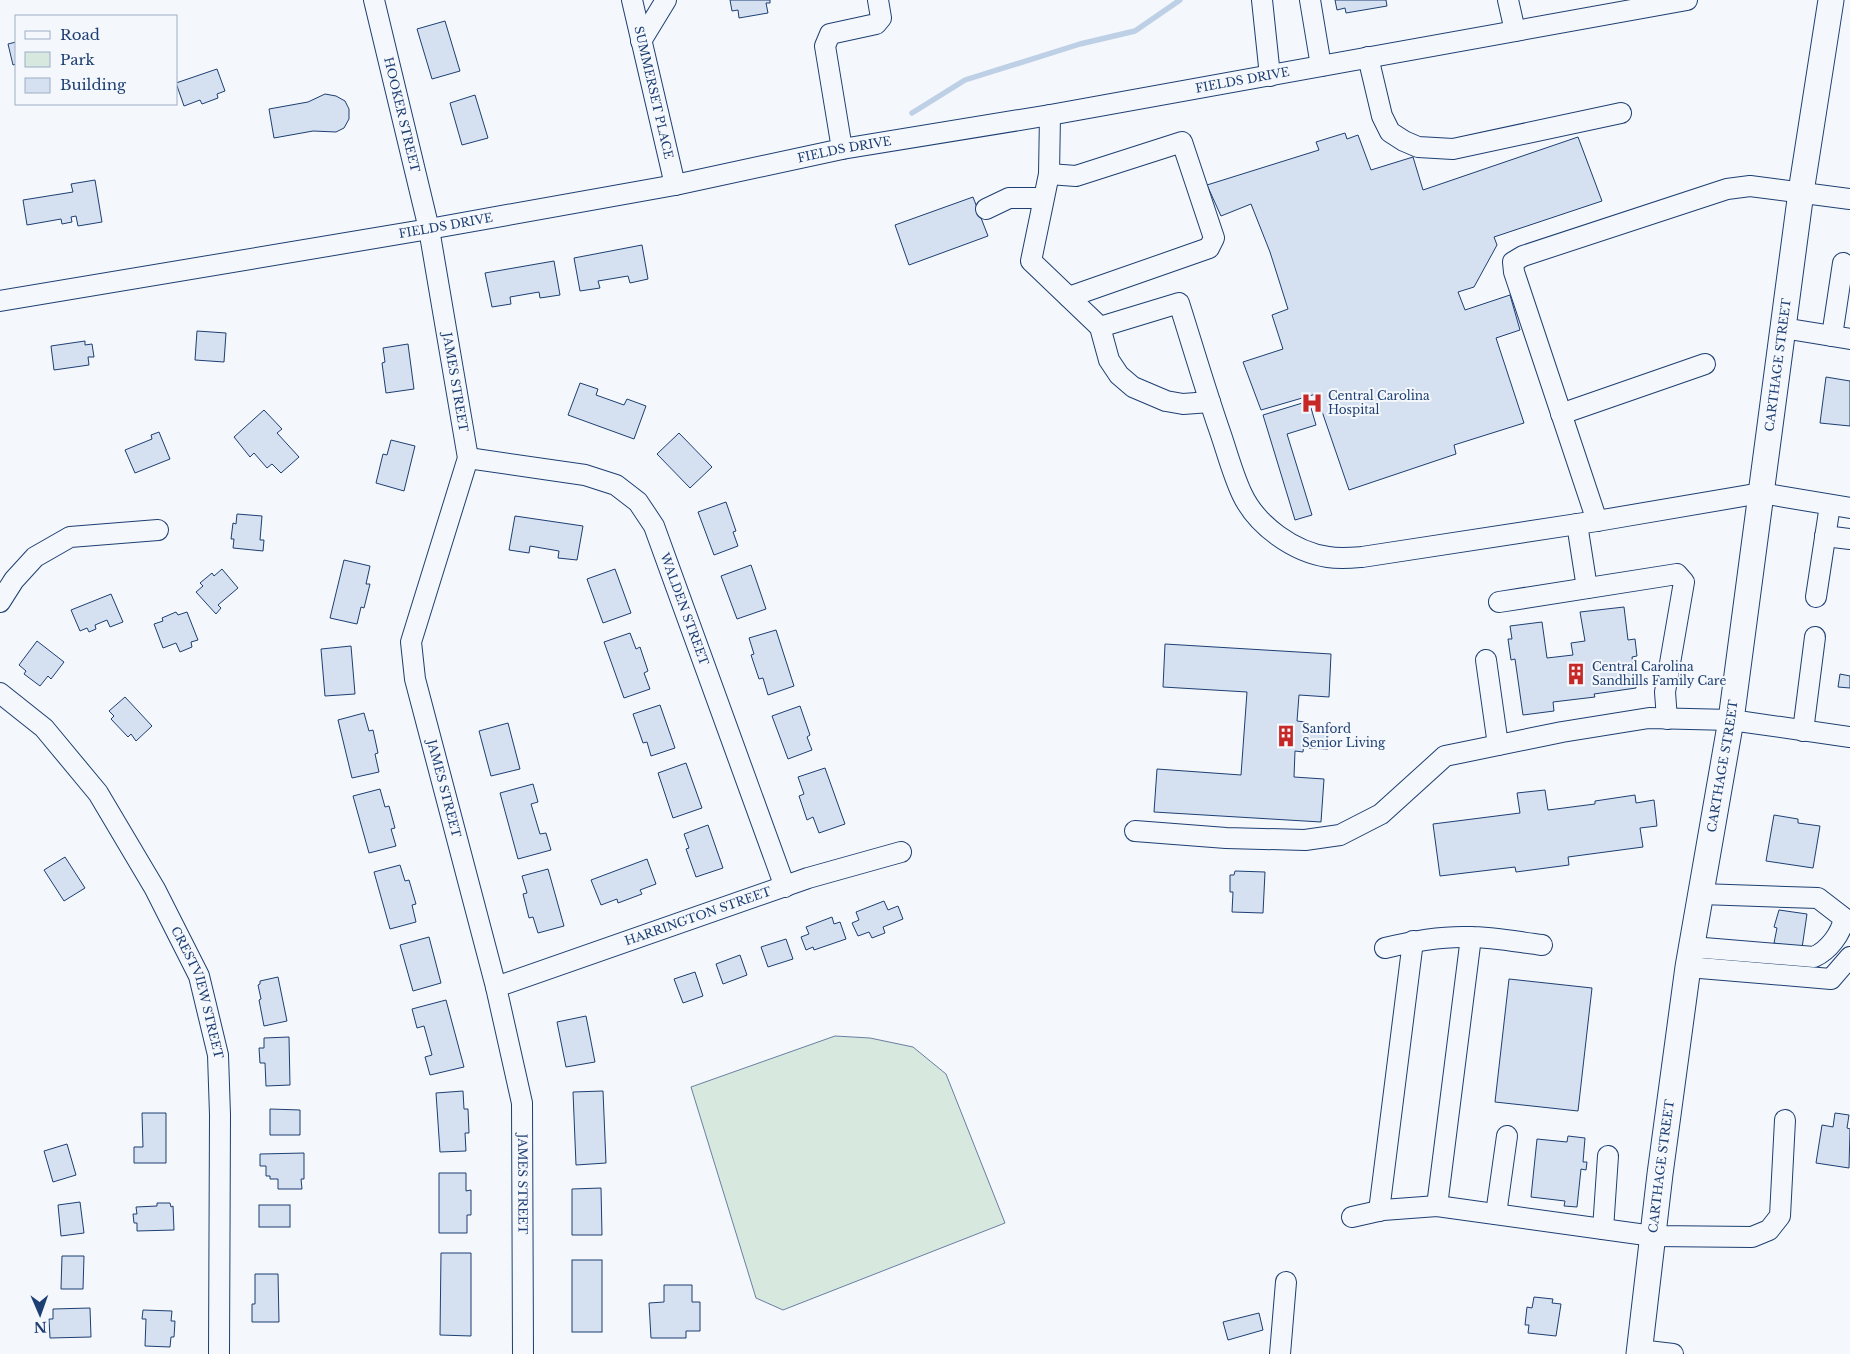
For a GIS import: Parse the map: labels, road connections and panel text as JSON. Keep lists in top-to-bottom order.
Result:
{
  "streets": {
    "main road": ["CARTHAGE STREET"],
    "street": [
      "FIELDS DRIVE",
      "SUMMERSET PLACE",
      "HOOKER STREET",
      "JAMES STREET",
      "WALDEN STREET",
      "HARRINGTON STREET",
      "CRESTVIEW STREET"
    ]
  },
  "crossings": [
    ["FIELDS DRIVE", "SUMMERSET PLACE"],
    ["FIELDS DRIVE", "HOOKER STREET"],
    ["FIELDS DRIVE", "JAMES STREET"],
    ["HOOKER STREET", "JAMES STREET"],
    ["JAMES STREET", "WALDEN STREET"],
    ["JAMES STREET", "HARRINGTON STREET"],
    ["WALDEN STREET", "HARRINGTON STREET"]
  ],
  "places": {
    "hospital": ["Central Carolina Hospital"],
    "building": ["Central Carolina Sandhills Family Care", "Sanford Senior Living"]
  },
  "legend": ["Road", "Park", "Building"],
  "north": "bottom"
}
